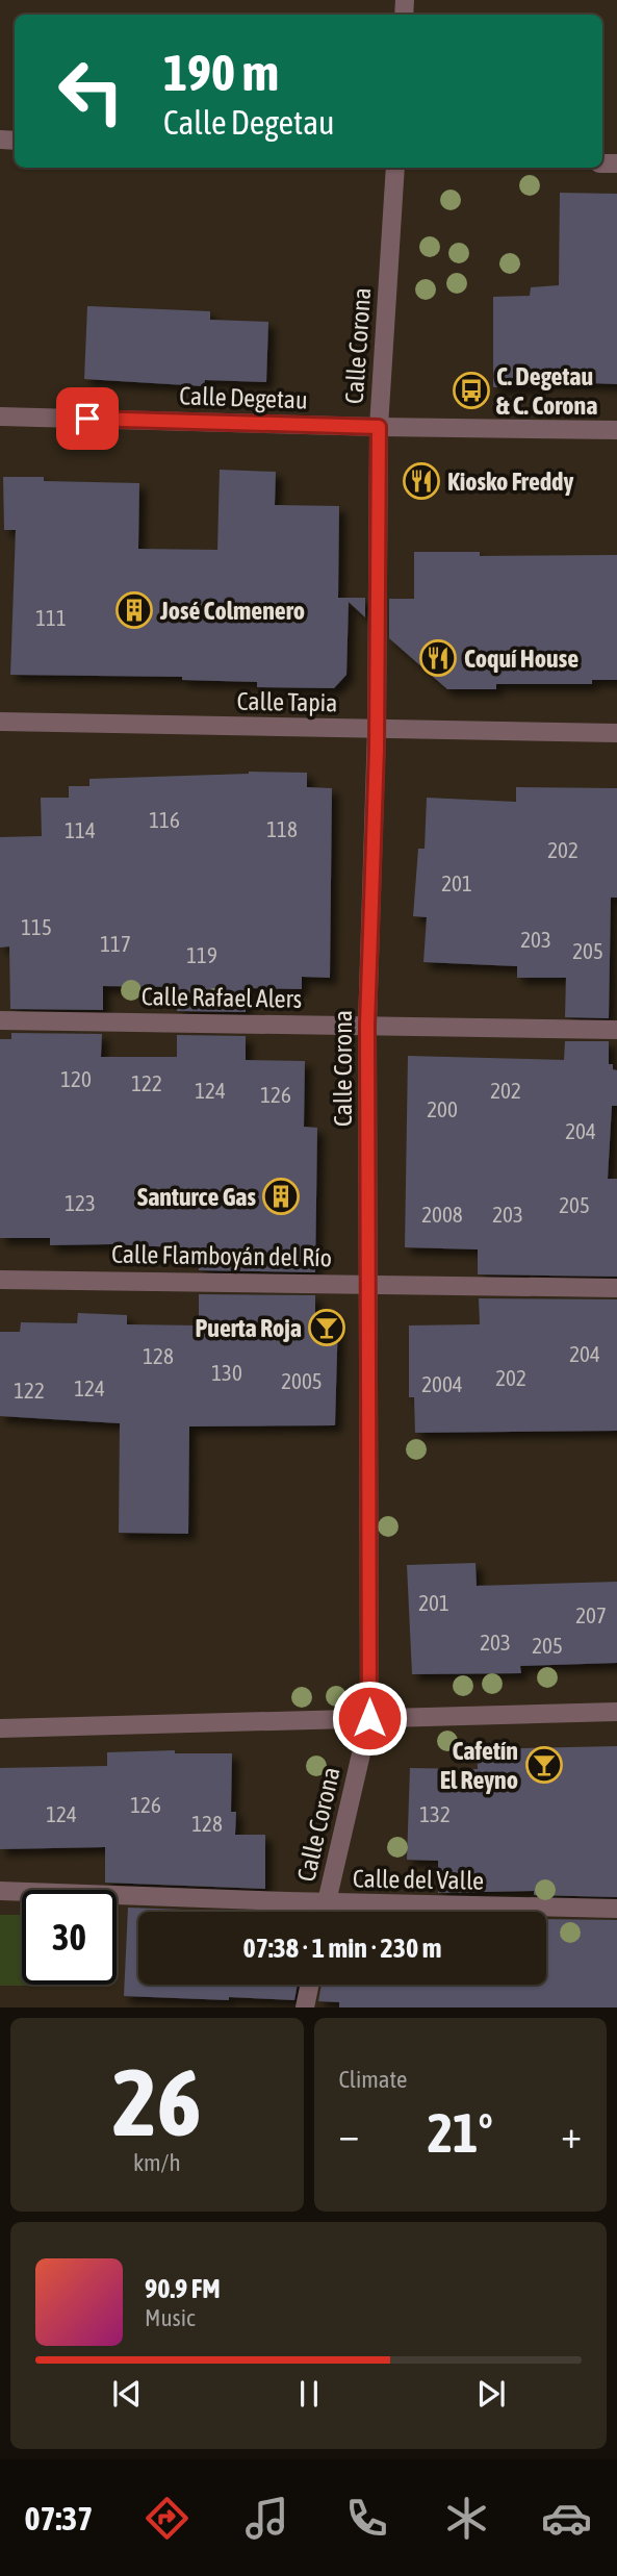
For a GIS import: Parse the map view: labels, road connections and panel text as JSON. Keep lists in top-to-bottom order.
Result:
{
  "streets": {
    "street": [
      "Calle Corona",
      "Calle Degetau",
      "Calle Tapia",
      "Calle Rafael Alers",
      "Calle Flamboyán del Río",
      "Calle del Valle"
    ]
  },
  "crossings": [
    ["Calle Corona", "Calle Degetau"],
    ["Calle Corona", "Calle Tapia"],
    ["Calle Corona", "Calle Rafael Alers"],
    ["Calle Corona", "Calle Flamboyán del Río"],
    ["Calle Corona", "Calle del Valle"]
  ],
  "places": {
    "bus stop": ["C. Degetau & C. Corona"],
    "restaurant": ["Kiosko Freddy", "Coquí House"],
    "building": ["José Colmenero", "Santurce Gas"],
    "bar": ["Puerta Roja", "Cafetín El Reyno"]
  },
  "house_numbers": [
    "111",
    "116",
    "118",
    "114",
    "202",
    "201",
    "115",
    "203",
    "117",
    "205",
    "119",
    "120",
    "122",
    "124",
    "202",
    "126",
    "200",
    "204",
    "123",
    "205",
    "2008",
    "203",
    "204",
    "128",
    "130",
    "202",
    "2005",
    "2004",
    "124",
    "122",
    "201",
    "207",
    "203",
    "205",
    "126",
    "124",
    "132",
    "128"
  ],
  "page": {
    "turn": ["190 m", "Calle Degetau"],
    "limit": "30",
    "trip": "07:38 · 1 min · 230 m",
    "tile": [
      ["26", "km/h"],
      "Climate"
    ],
    "heat": ["−", "21°", "+"],
    "song": ["90.9 FM", "Music"],
    "tabs": "07:37"
  }
}
